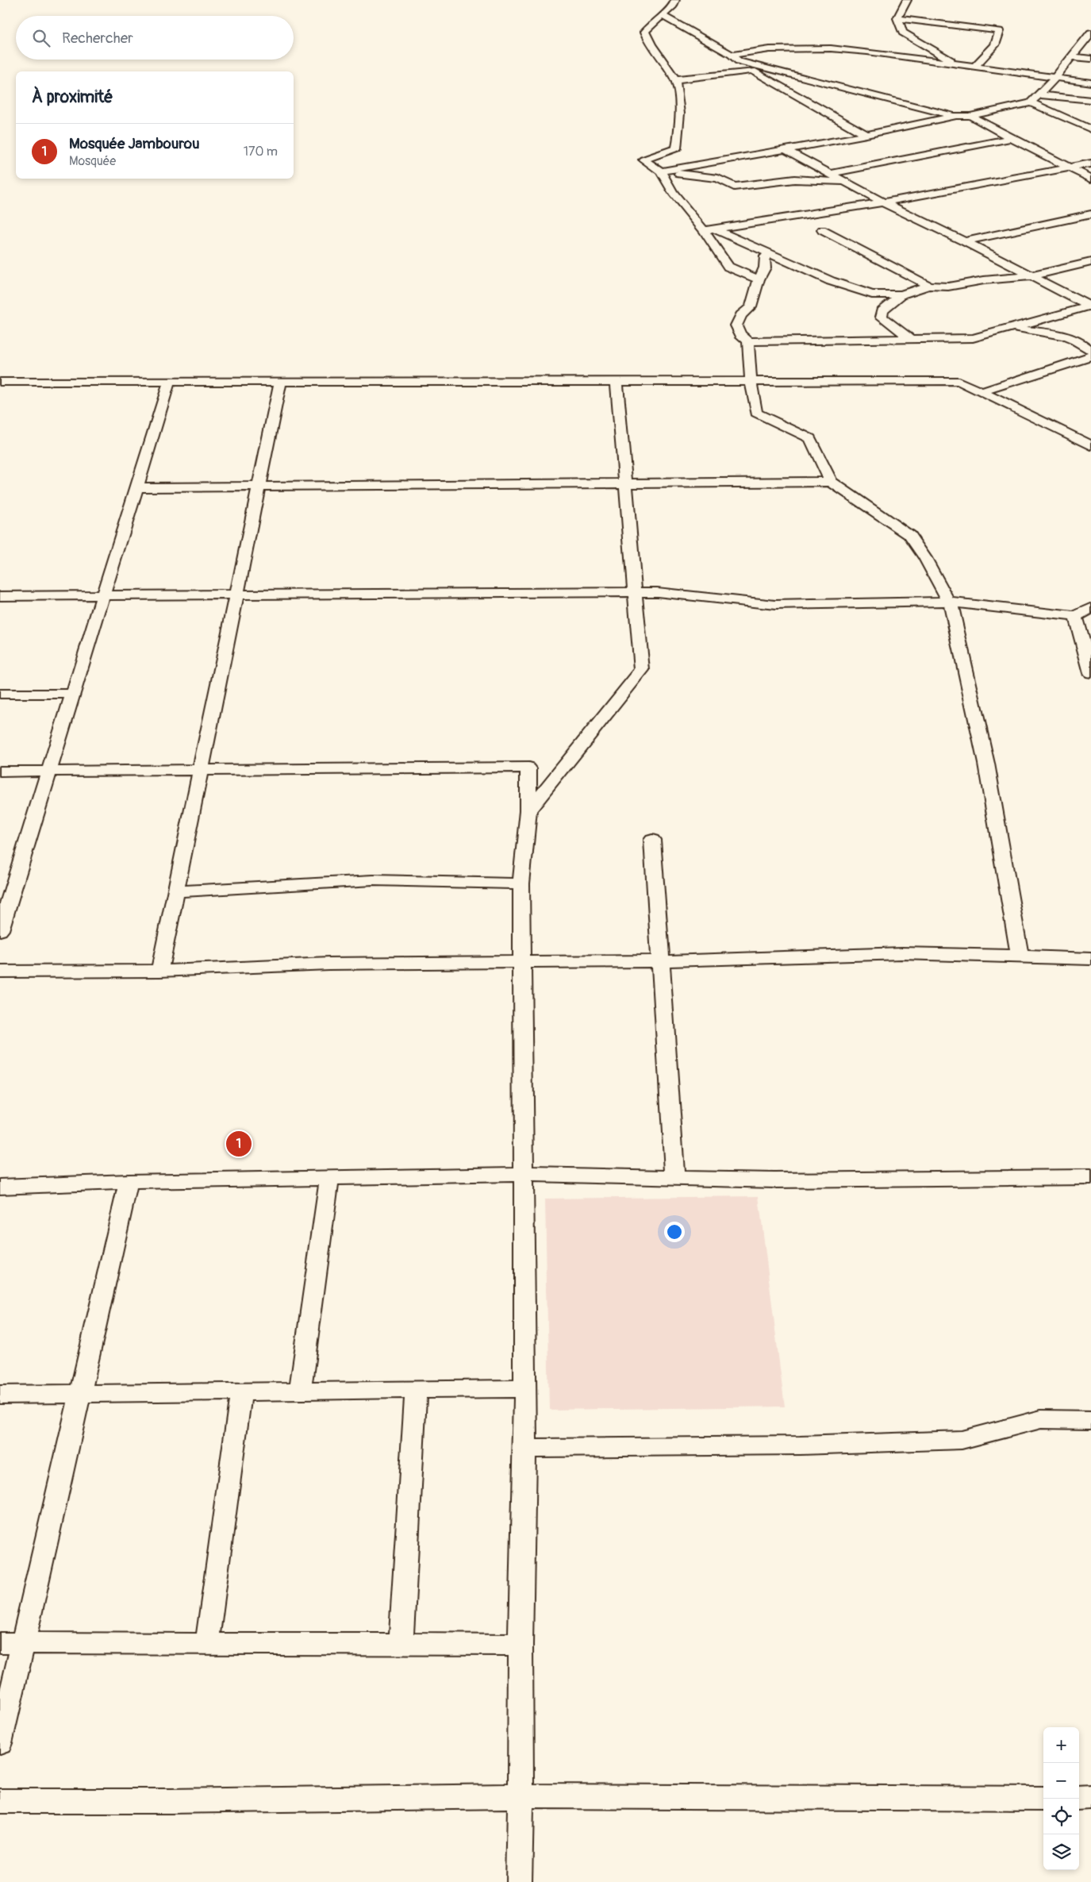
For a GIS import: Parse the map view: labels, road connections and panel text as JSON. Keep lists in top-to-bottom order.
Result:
{
  "page": {
    "search": "Rechercher",
    "heading": "À proximité",
    "list": [
      {
        "mark": "1",
        "name": "Mosquée Jambourou",
        "note": "Mosquée",
        "value": "170 m"
      }
    ],
    "pins": "1",
    "map_buttons": ["+", "−"]
  }
}
